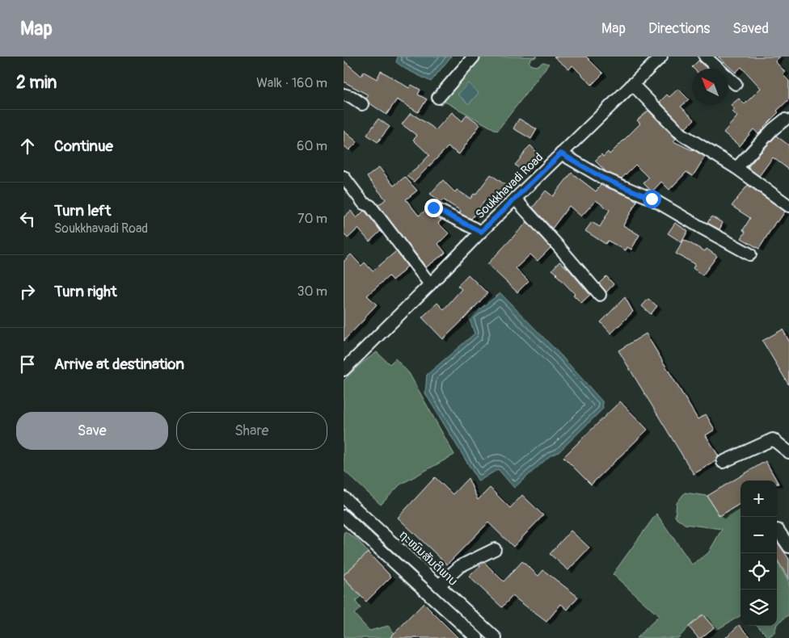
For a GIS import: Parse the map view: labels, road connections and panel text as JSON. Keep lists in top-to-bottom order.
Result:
{
  "streets": {
    "street": ["Soukkhavadi Road", "ຖະໜົນສັນຕິພາບ"]
  },
  "north": "top left",
  "page": {
    "header": "Map",
    "nav": ["Map", "Directions", "Saved"],
    "heading": ["2 min", "Walk · 160 m"],
    "list": [
      ["Continue", "60 m"],
      ["Turn left", "Soukkhavadi Road", "70 m"],
      ["Turn right", "30 m"],
      "Arrive at destination"
    ],
    "buttons": ["Save", "Share"],
    "map_buttons": ["+", "−"]
  }
}
